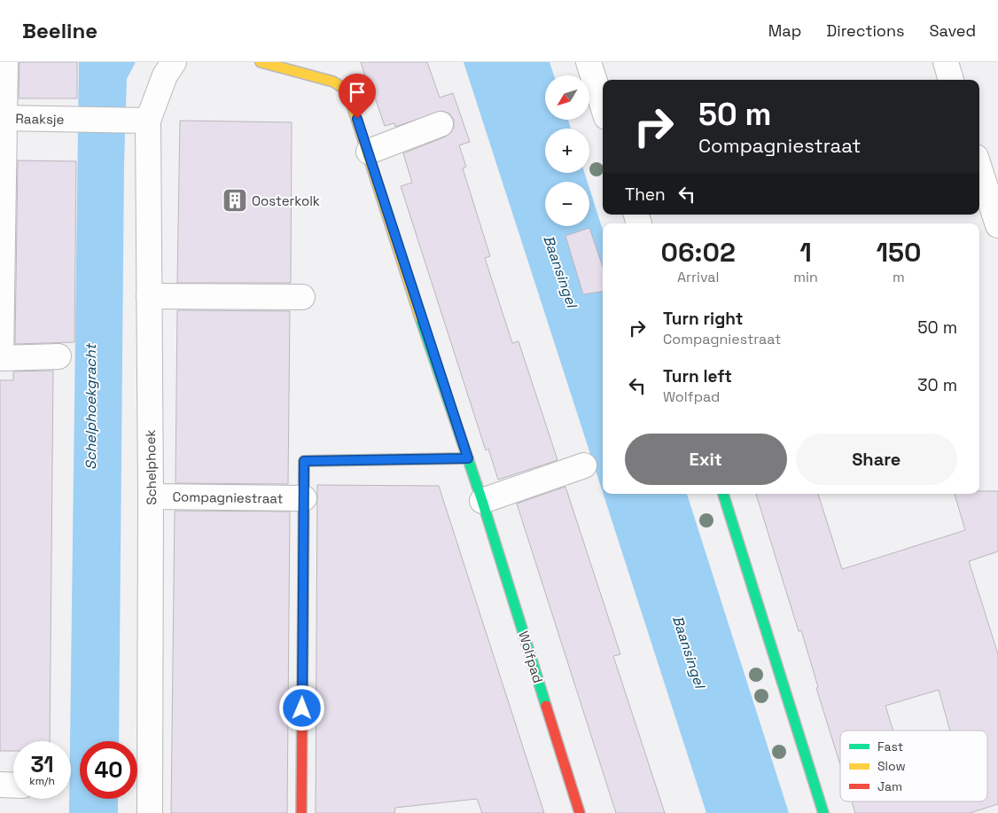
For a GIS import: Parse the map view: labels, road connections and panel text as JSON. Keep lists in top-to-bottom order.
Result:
{
  "streets": {
    "street": [
      "Raaksje",
      "Schelphoek",
      "Compagniestraat",
      "Wolfpad"
    ]
  },
  "crossings": [
    ["Raaksje", "Schelphoek"],
    ["Schelphoek", "Compagniestraat"]
  ],
  "water": ["Baansingel", "Schelphoekgracht"],
  "places": {
    "building": ["Oosterkolk"]
  },
  "legend": ["Fast", "Slow", "Jam"],
  "north": "bottom left",
  "page": {
    "header": "Beeline",
    "nav": ["Map", "Directions", "Saved"],
    "map_buttons": ["+", "−"],
    "turn": ["50 m", "Compagniestraat"],
    "then": "Then",
    "eta": [
      "06:02",
      "Arrival",
      "1",
      "min",
      "150",
      "m"
    ],
    "list": [
      {
        "name": "Turn right",
        "note": "Compagniestraat",
        "value": "50 m"
      },
      {
        "name": "Turn left",
        "note": "Wolfpad",
        "value": "30 m"
      }
    ],
    "buttons": ["Exit", "Share"],
    "speed": "31 km/h",
    "limit": "40"
  }
}
